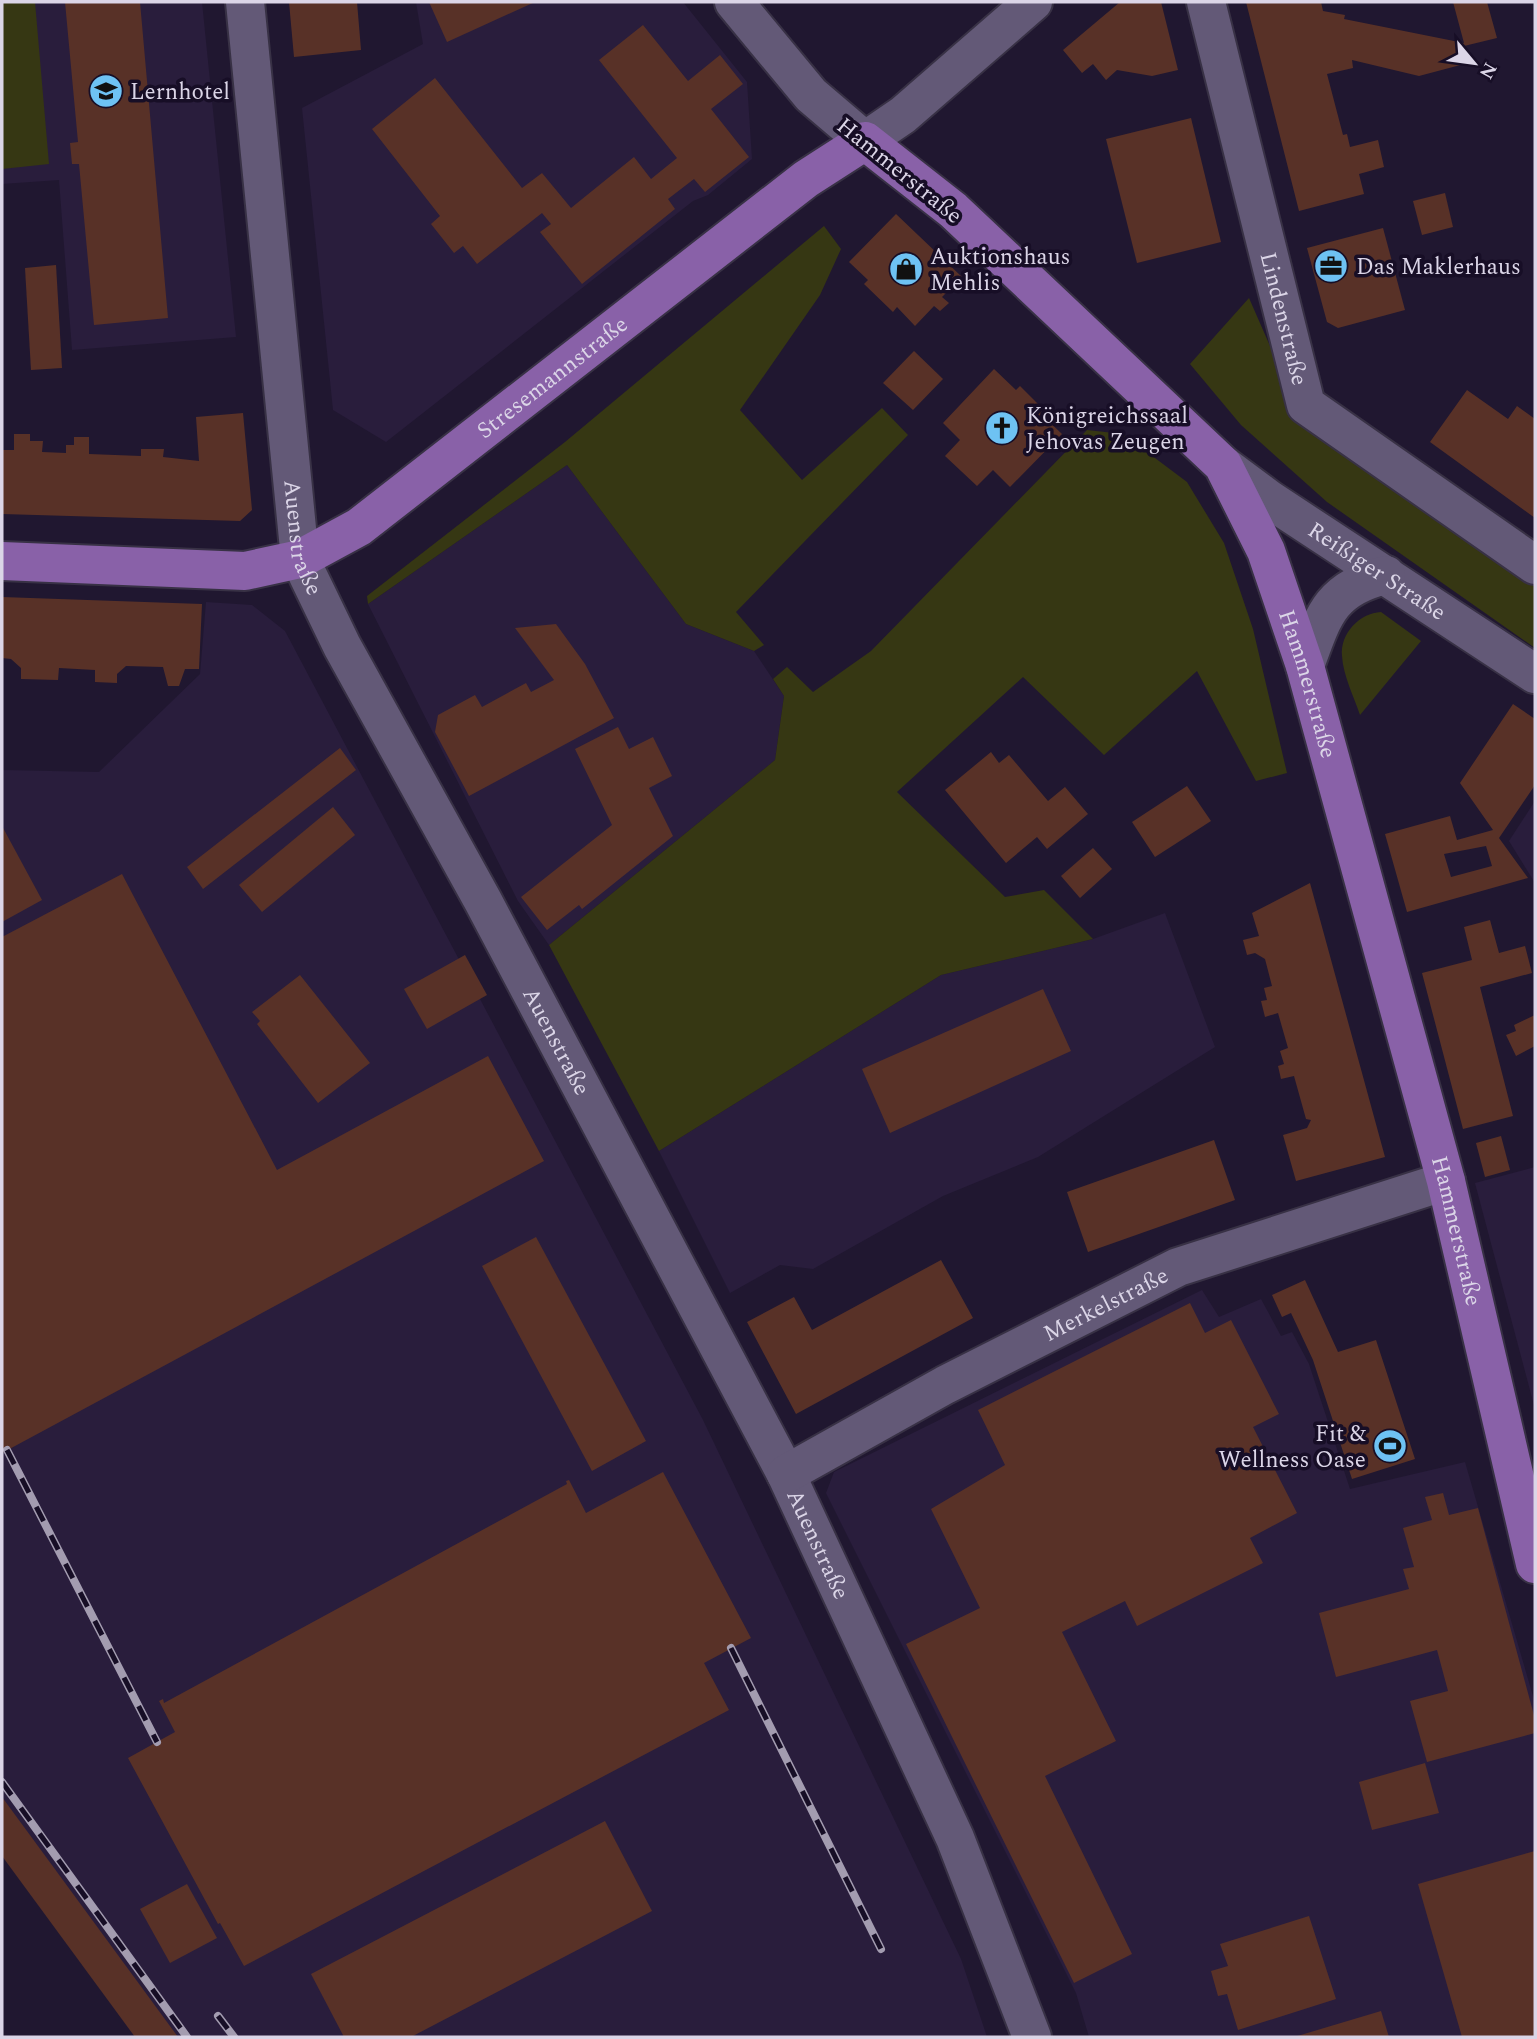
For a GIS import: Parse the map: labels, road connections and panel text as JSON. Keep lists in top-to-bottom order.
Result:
{
  "streets": {
    "main road": ["Hammerstraße", "Stresemannstraße"],
    "street": [
      "Lindenstraße",
      "Auenstraße",
      "Reißiger Straße",
      "Merkelstraße"
    ]
  },
  "crossings": [
    ["Hammerstraße", "Stresemannstraße"],
    ["Hammerstraße", "Reißiger Straße"],
    ["Hammerstraße", "Merkelstraße"],
    ["Stresemannstraße", "Auenstraße"],
    ["Auenstraße", "Merkelstraße"]
  ],
  "places": {
    "school or university": ["Lernhotel"],
    "office": ["Das Maklerhaus"],
    "shop": ["Auktionshaus Mehlis"],
    "church": ["Königreichssaal Jehovas Zeugen"],
    "sports": ["Fit & Wellness Oase"]
  },
  "north": "bottom right"
}
